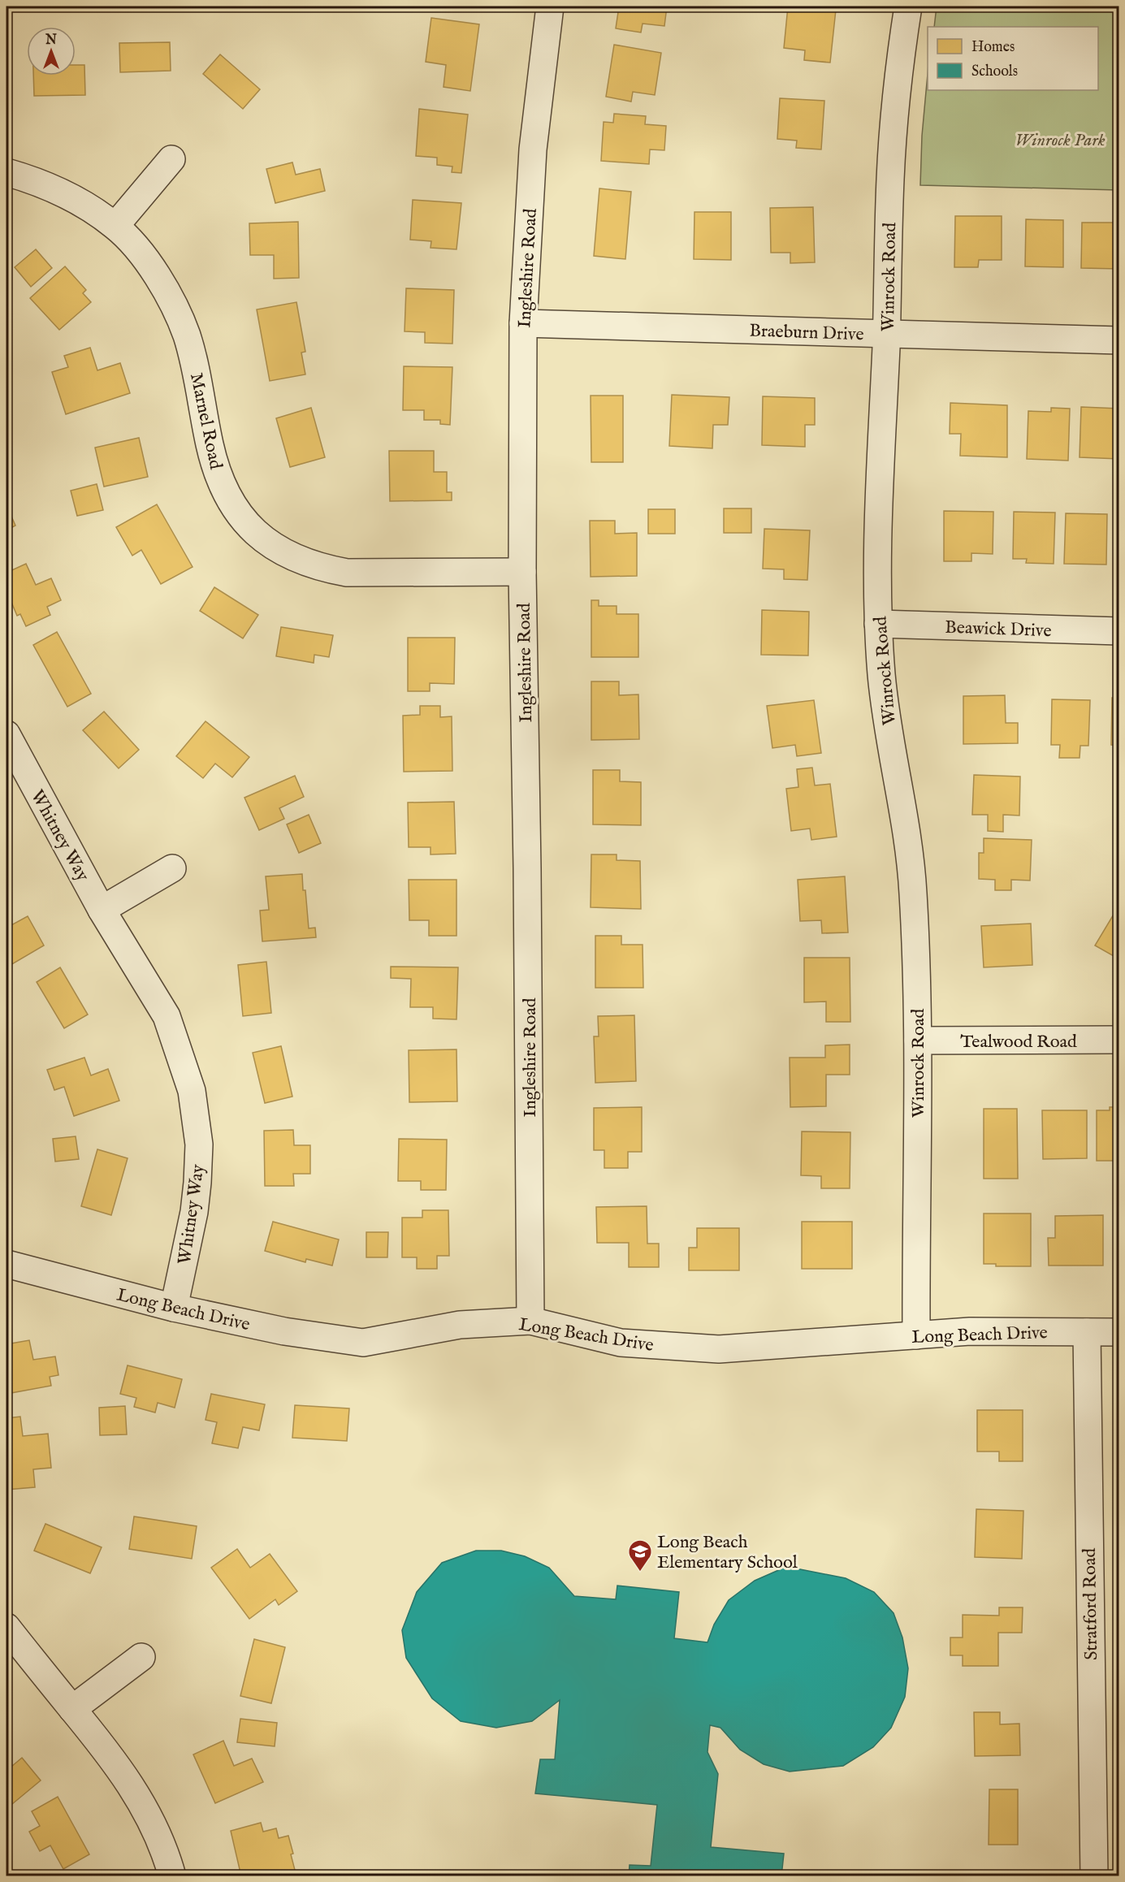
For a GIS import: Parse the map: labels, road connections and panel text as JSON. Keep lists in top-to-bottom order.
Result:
{
  "streets": {
    "street": [
      "Ingleshire Road",
      "Winrock Road",
      "Braeburn Drive",
      "Marnel Road",
      "Beawick Drive",
      "Whitney Way",
      "Tealwood Road",
      "Long Beach Drive",
      "Stratford Road"
    ]
  },
  "crossings": [
    ["Ingleshire Road", "Braeburn Drive"],
    ["Ingleshire Road", "Marnel Road"],
    ["Ingleshire Road", "Long Beach Drive"],
    ["Winrock Road", "Braeburn Drive"],
    ["Winrock Road", "Beawick Drive"],
    ["Winrock Road", "Tealwood Road"],
    ["Winrock Road", "Long Beach Drive"],
    ["Whitney Way", "Long Beach Drive"],
    ["Long Beach Drive", "Stratford Road"]
  ],
  "parks": ["Winrock Park"],
  "places": {
    "school or university": ["Long Beach Elementary School"]
  },
  "legend": ["Homes", "Schools"],
  "north": "top"
}
